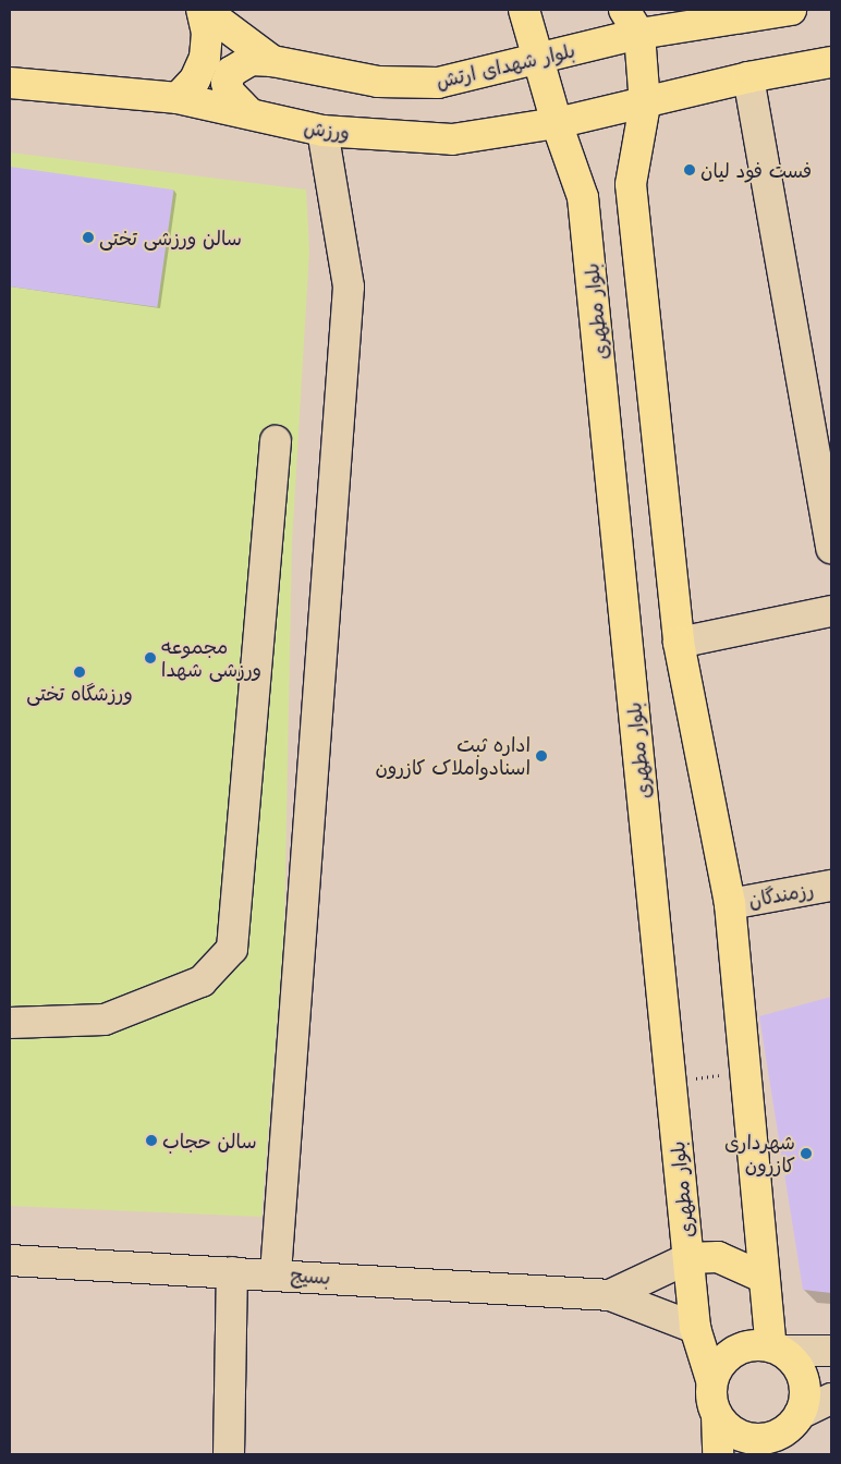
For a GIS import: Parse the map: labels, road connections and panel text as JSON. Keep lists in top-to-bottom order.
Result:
{
  "streets": {
    "main road": ["بلوار شهدای ارتش", "ورزش", "بلوار مطهری"],
    "street": ["رزمندگان", "بسیج"]
  },
  "crossings": [
    ["بلوار شهدای ارتش", "بلوار مطهری"],
    ["ورزش", "بلوار مطهری"],
    ["بلوار مطهری", "بسیج"]
  ],
  "places": [
    "فست فود لیان",
    "سالن ورزشی تختی",
    "مجموعه ورزشی شهدا",
    "ورزشگاه تختی",
    "اداره ثبت اسنادواملاک کازرون",
    "سالن حجاب",
    "شهرداری کازرون"
  ]
}
